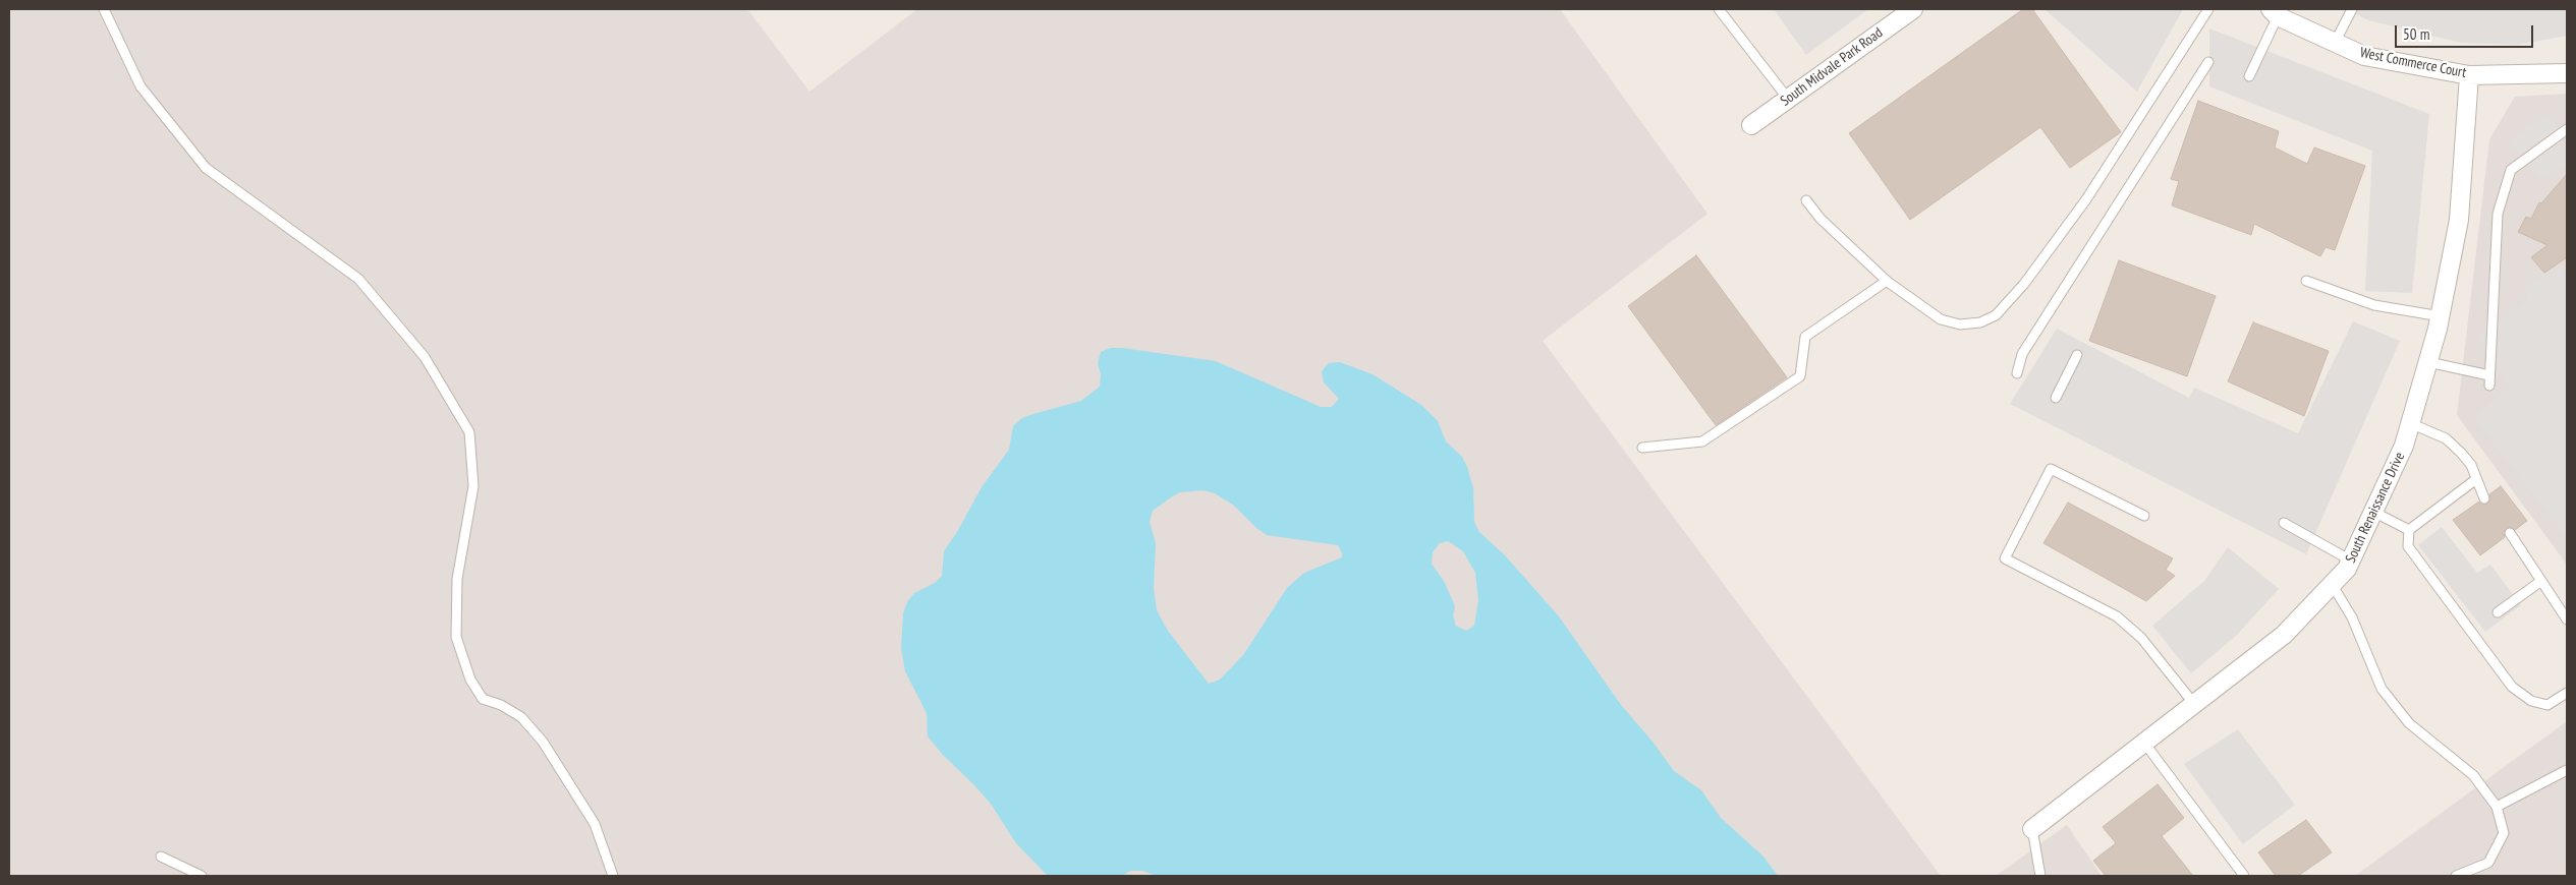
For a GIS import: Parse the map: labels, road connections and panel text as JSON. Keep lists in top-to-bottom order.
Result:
{
  "streets": {
    "street": ["West Commerce Court", "South Midvale Park Road", "South Renaissance Drive"]
  },
  "crossings": [
    ["West Commerce Court", "South Renaissance Drive"]
  ],
  "scale_bar": "50 m"
}
